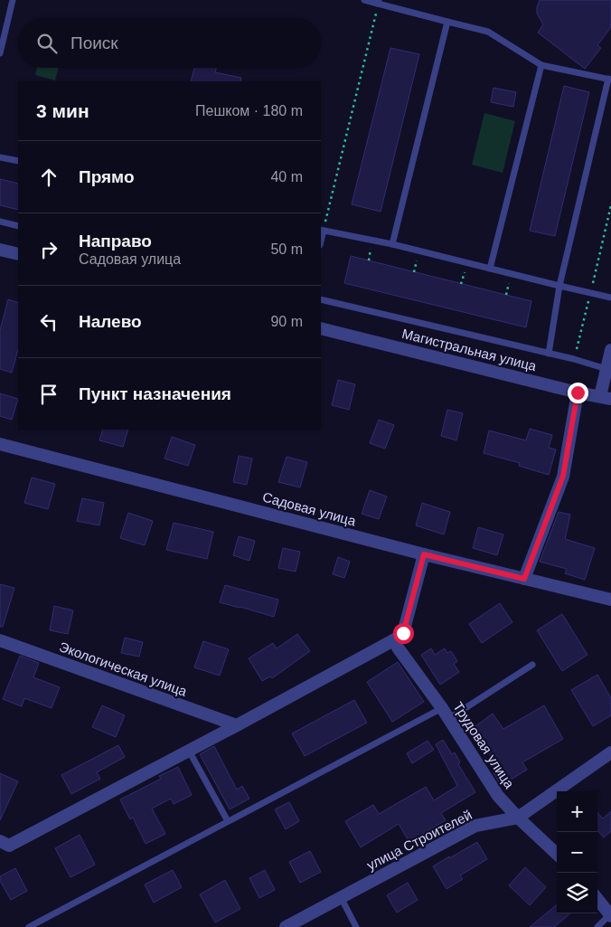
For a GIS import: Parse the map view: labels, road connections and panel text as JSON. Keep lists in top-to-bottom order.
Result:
{
  "streets": {
    "street": [
      "Магистральная улица",
      "Садовая улица",
      "Экологическая улица",
      "Трудовая улица",
      "улица Строителей"
    ]
  },
  "crossings": [
    ["Трудовая улица", "улица Строителей"]
  ],
  "page": {
    "search": "Поиск",
    "heading": ["3 мин", "Пешком · 180 m"],
    "list": [
      ["Прямо", "40 m"],
      ["Направо", "Садовая улица", "50 m"],
      ["Налево", "90 m"],
      "Пункт назначения"
    ],
    "map_buttons": ["+", "−"]
  }
}
